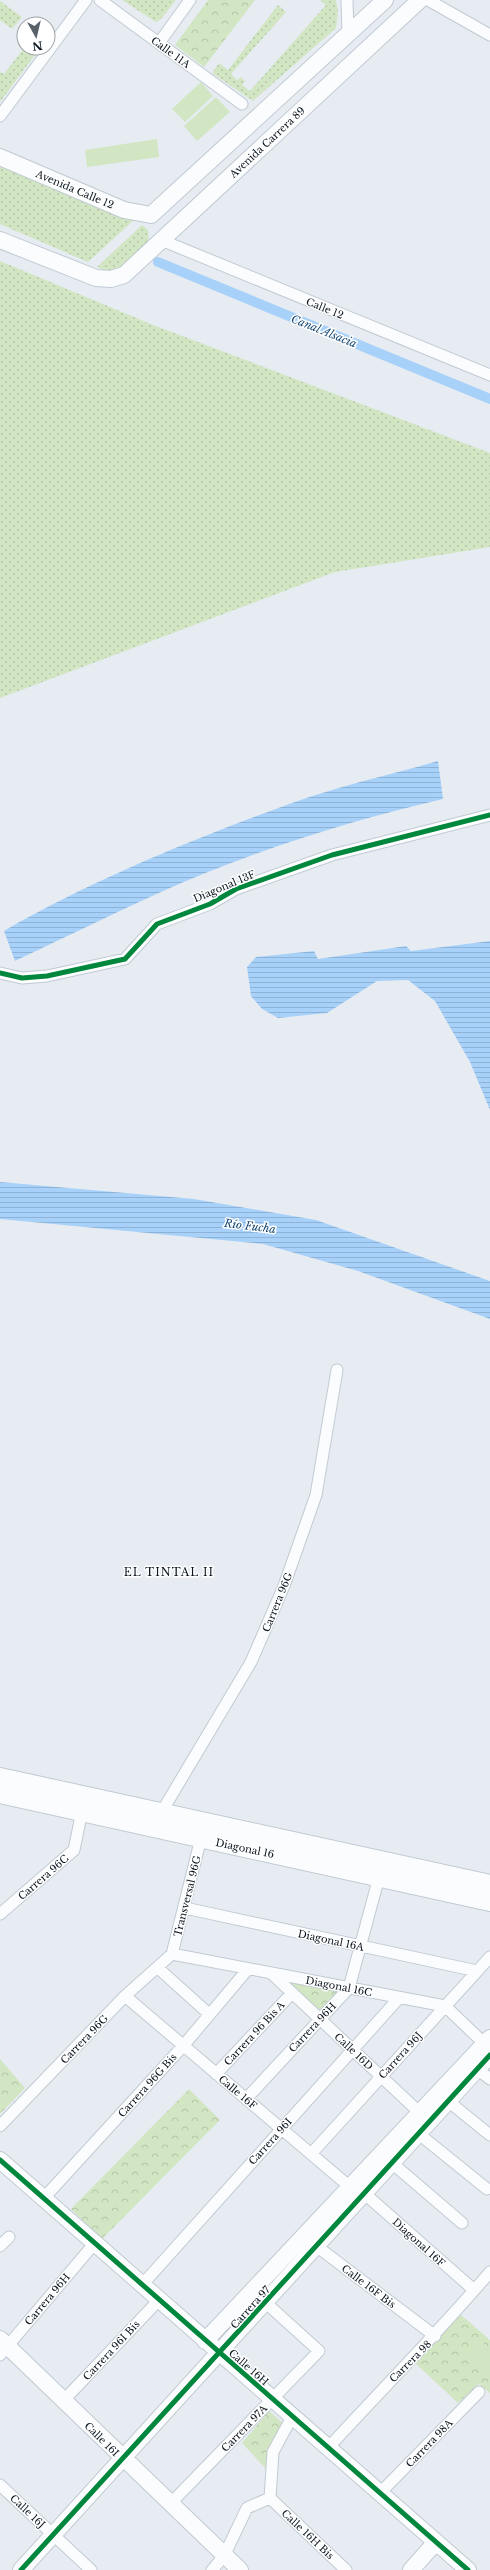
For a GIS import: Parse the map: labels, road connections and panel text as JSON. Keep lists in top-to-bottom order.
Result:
{
  "streets": {
    "main road": ["Diagonal 16"],
    "street": [
      "Calle 11A",
      "Avenida Carrera 89",
      "Avenida Calle 12",
      "Calle 12",
      "Diagonal 13F",
      "Carrera 96G",
      "Carrera 96C",
      "Transversal 96G",
      "Diagonal 16A",
      "Diagonal 16C",
      "Carrera 96H",
      "Carrera 96 Bis A",
      "Calle 16D",
      "Carrera 96J",
      "Carrera 96G Bis",
      "Calle 16F",
      "Carrera 96I",
      "Diagonal 16F",
      "Calle 16F Bis",
      "Carrera 97",
      "Carrera 96I Bis",
      "Carrera 98",
      "Calle 16H",
      "Carrera 97A",
      "Calle 16I",
      "Carrera 98A",
      "Calle 16J",
      "Calle 16H Bis"
    ]
  },
  "crossings": [
    ["Avenida Carrera 89", "Calle 12"],
    ["Carrera 96G", "Diagonal 16"],
    ["Carrera 96G", "Transversal 96G"],
    ["Carrera 96G", "Diagonal 16C"],
    ["Carrera 96G", "Calle 16F"],
    ["Diagonal 16", "Carrera 96C"],
    ["Diagonal 16", "Transversal 96G"],
    ["Diagonal 16", "Carrera 96H"],
    ["Transversal 96G", "Diagonal 16A"],
    ["Transversal 96G", "Diagonal 16C"],
    ["Diagonal 16A", "Carrera 96H"],
    ["Diagonal 16A", "Carrera 96J"],
    ["Diagonal 16C", "Carrera 96H"],
    ["Diagonal 16C", "Calle 16D"],
    ["Diagonal 16C", "Carrera 96J"],
    ["Diagonal 16C", "Carrera 96G Bis"],
    ["Diagonal 16C", "Carrera 96I"],
    ["Carrera 96H", "Calle 16D"],
    ["Carrera 96H", "Calle 16F"],
    ["Carrera 96H", "Calle 16H"],
    ["Carrera 96H", "Calle 16I"],
    ["Carrera 96 Bis A", "Calle 16D"],
    ["Carrera 96 Bis A", "Calle 16F"],
    ["Calle 16D", "Carrera 96J"],
    ["Calle 16D", "Carrera 96I"],
    ["Calle 16D", "Carrera 97"],
    ["Carrera 96J", "Calle 16F"],
    ["Carrera 96G Bis", "Calle 16F"],
    ["Carrera 96G Bis", "Calle 16H"],
    ["Calle 16F", "Carrera 96I"],
    ["Calle 16F", "Carrera 97"],
    ["Carrera 96I", "Calle 16H"],
    ["Diagonal 16F", "Carrera 97"],
    ["Diagonal 16F", "Carrera 98"],
    ["Calle 16F Bis", "Carrera 97"],
    ["Calle 16F Bis", "Carrera 98"],
    ["Carrera 97", "Calle 16H"],
    ["Carrera 97", "Carrera 97A"],
    ["Carrera 97", "Calle 16I"],
    ["Carrera 97", "Calle 16J"],
    ["Carrera 96I Bis", "Calle 16H"],
    ["Carrera 96I Bis", "Calle 16I"],
    ["Carrera 98", "Calle 16H"],
    ["Calle 16H", "Carrera 97A"],
    ["Calle 16H", "Carrera 98A"],
    ["Carrera 97A", "Calle 16I"]
  ],
  "districts": ["EL TINTAL II"],
  "water": ["Canal Alsacia", "Río Fucha"],
  "north": "bottom"
}
